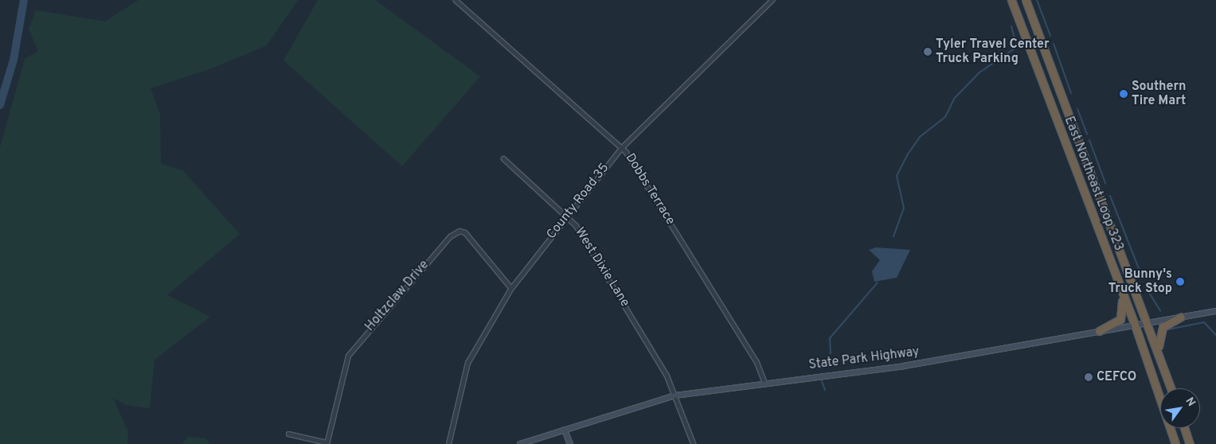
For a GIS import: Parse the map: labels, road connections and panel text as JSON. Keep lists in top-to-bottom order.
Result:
{
  "streets": {
    "highway": ["East Northeast Loop 323"],
    "main road": ["State Park Highway"],
    "street": [
      "Dobbs Terrace",
      "County Road 35",
      "West Dixie Lane",
      "Holtzclaw Drive"
    ]
  },
  "crossings": [
    ["East Northeast Loop 323", "State Park Highway"],
    ["Dobbs Terrace", "County Road 35"],
    ["Dobbs Terrace", "State Park Highway"],
    ["County Road 35", "West Dixie Lane"],
    ["County Road 35", "Holtzclaw Drive"],
    ["West Dixie Lane", "State Park Highway"]
  ],
  "places": [
    "Tyler Travel Center Truck Parking",
    "Southern Tire Mart",
    "Bunny's Truck Stop",
    "CEFCO"
  ],
  "north": "top right"
}
